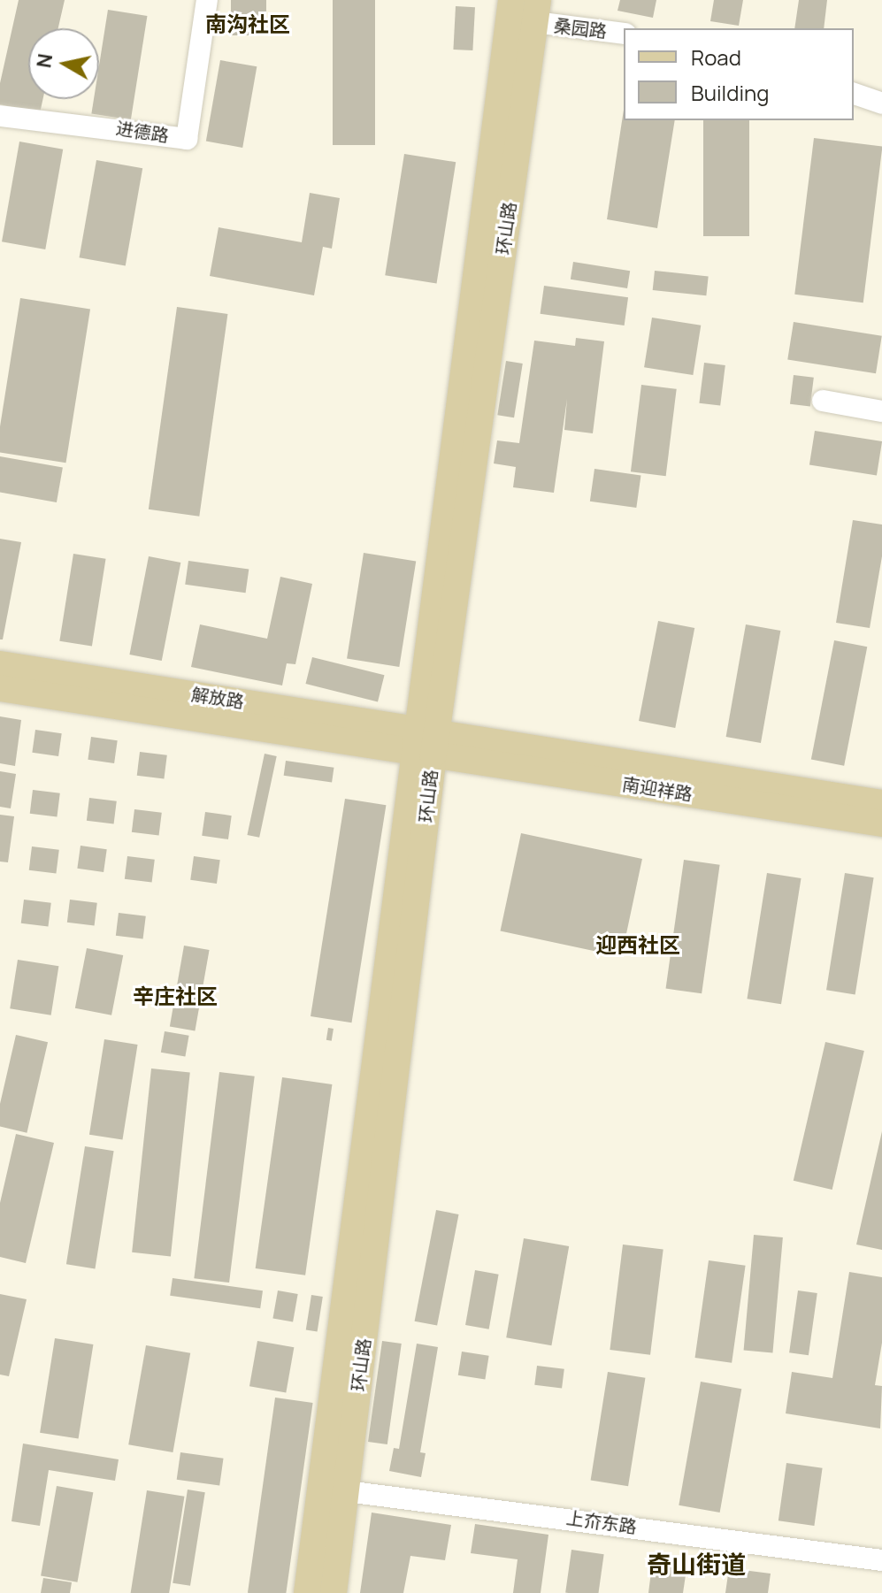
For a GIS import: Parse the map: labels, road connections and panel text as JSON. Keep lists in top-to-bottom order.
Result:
{
  "streets": {
    "main road": ["环山路", "解放路", "南迎祥路"],
    "street": ["桑园路", "进德路", "上夼东路"]
  },
  "crossings": [
    ["桑园路", "环山路"],
    ["环山路", "解放路"],
    ["环山路", "南迎祥路"],
    ["环山路", "上夼东路"],
    ["解放路", "南迎祥路"]
  ],
  "districts": [
    "南沟社区",
    "迎西社区",
    "辛庄社区",
    "奇山街道"
  ],
  "legend": ["Road", "Building"],
  "north": "left"
}
